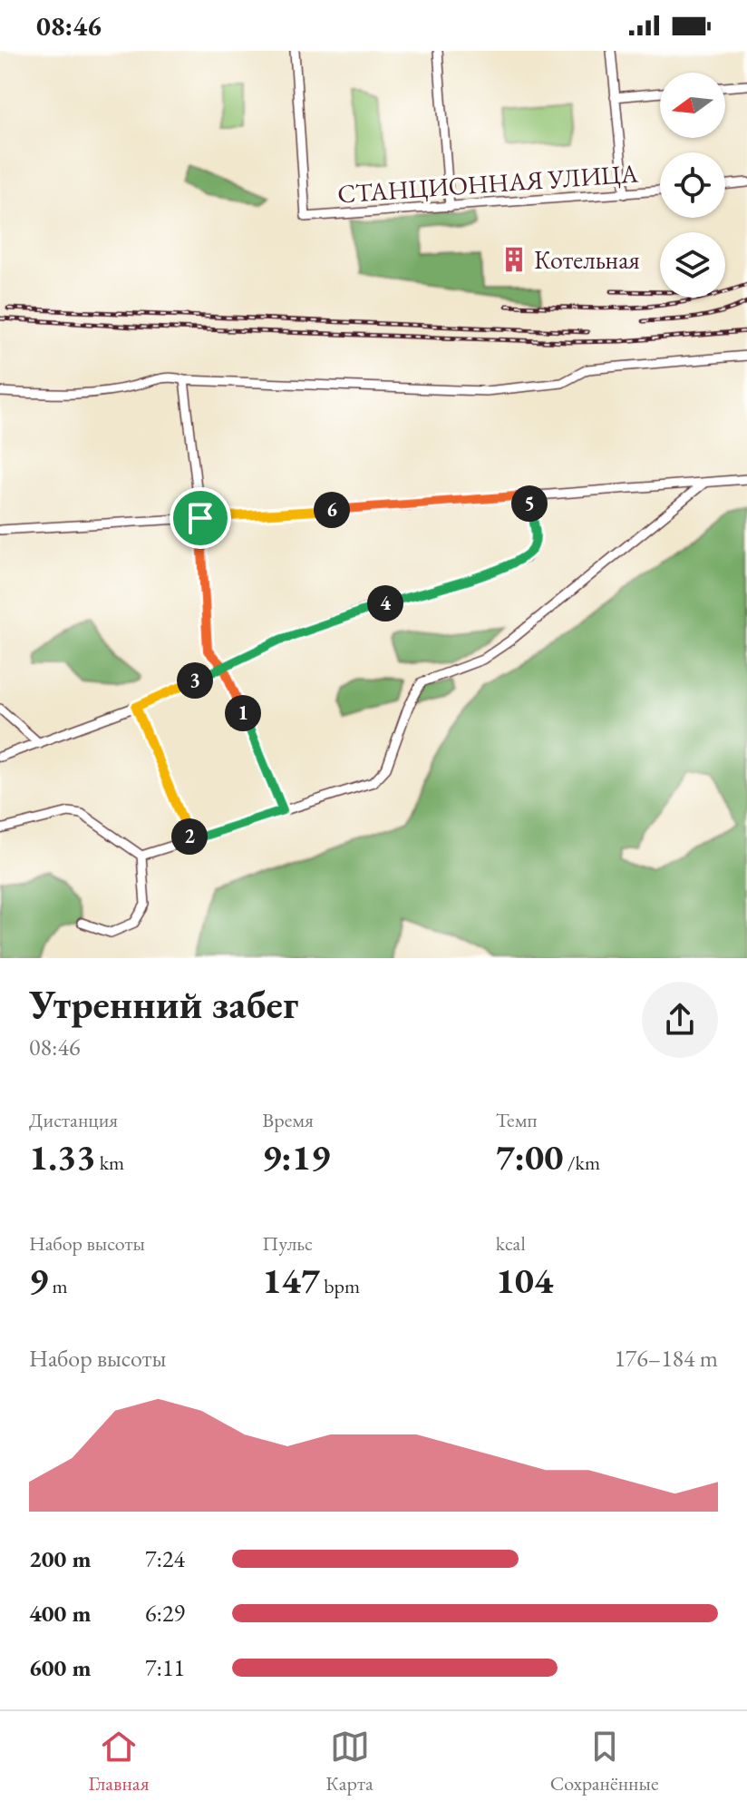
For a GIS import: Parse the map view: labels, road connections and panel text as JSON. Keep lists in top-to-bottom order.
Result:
{
  "streets": {
    "street": ["СТАНЦИОННАЯ УЛИЦА"]
  },
  "places": {
    "building": ["Котельная"]
  },
  "north": "left",
  "page": {
    "status": "08:46",
    "pins": [
      "5",
      "6",
      "4",
      "3",
      "1",
      "2"
    ],
    "heading": ["Утренний забег", "08:46"],
    "stats": [
      ["Дистанция", "1.33 km"],
      ["Время", "9:19"],
      ["Темп", "7:00 /km"],
      ["Набор высоты", "9 m"],
      ["Пульс", "147 bpm"],
      ["kcal", "104"]
    ],
    "chart": ["Набор высоты", "176–184 m"],
    "list": [
      {
        "name": "200 m",
        "note": "7:24"
      },
      {
        "name": "400 m",
        "note": "6:29"
      },
      {
        "name": "600 m",
        "note": "7:11"
      }
    ],
    "tabs": ["Главная", "Карта", "Сохранённые"]
  }
}
